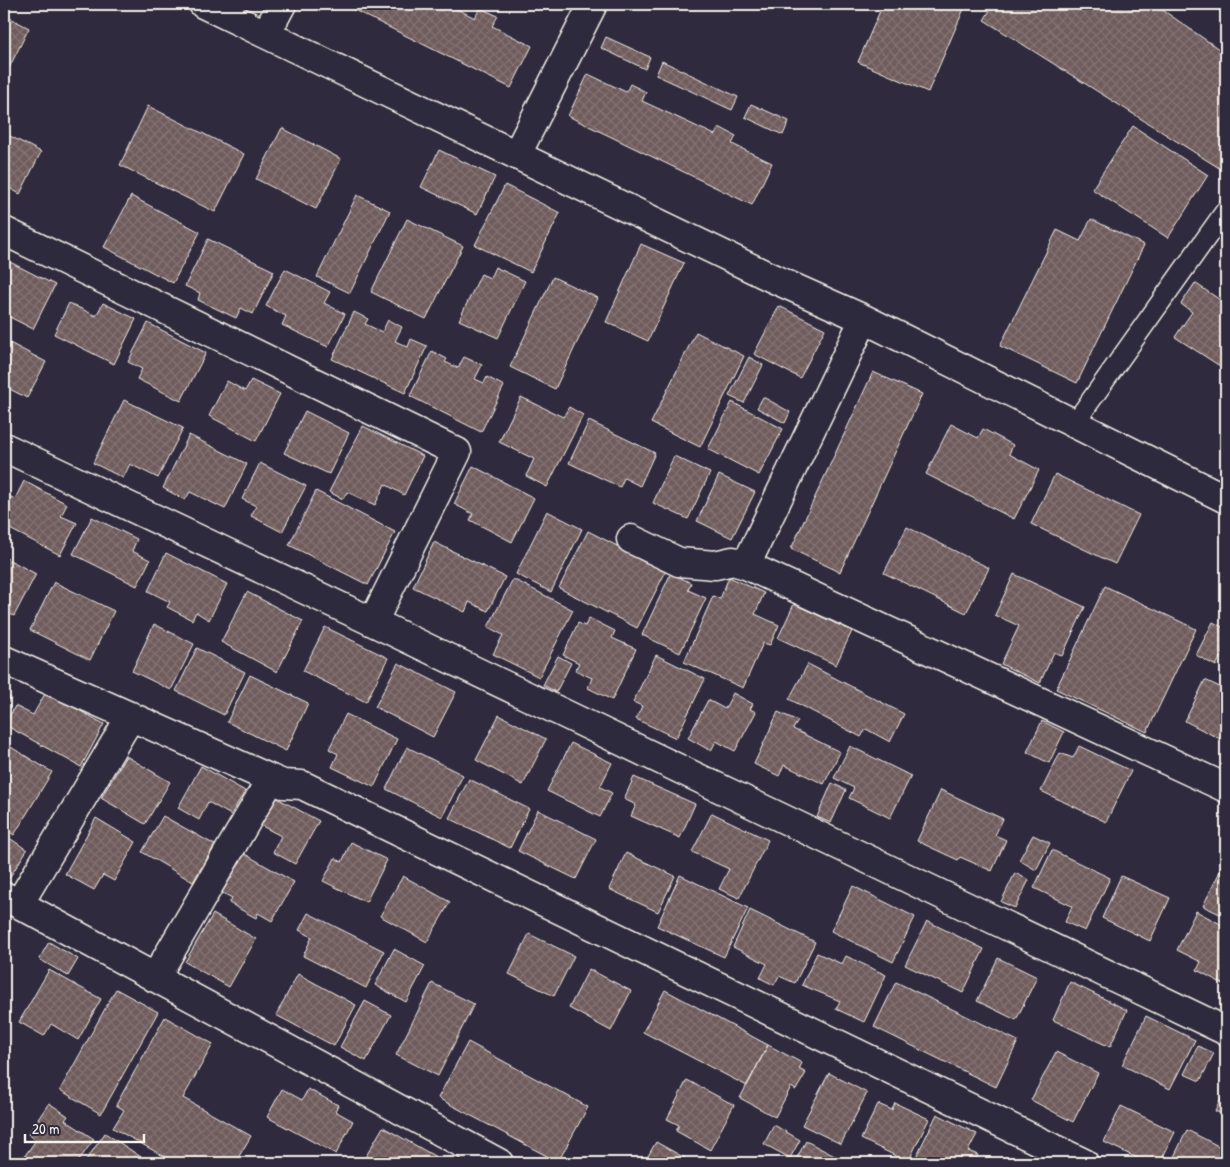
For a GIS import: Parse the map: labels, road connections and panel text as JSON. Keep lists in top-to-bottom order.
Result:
{
  "scale_bar": "20 m"
}
